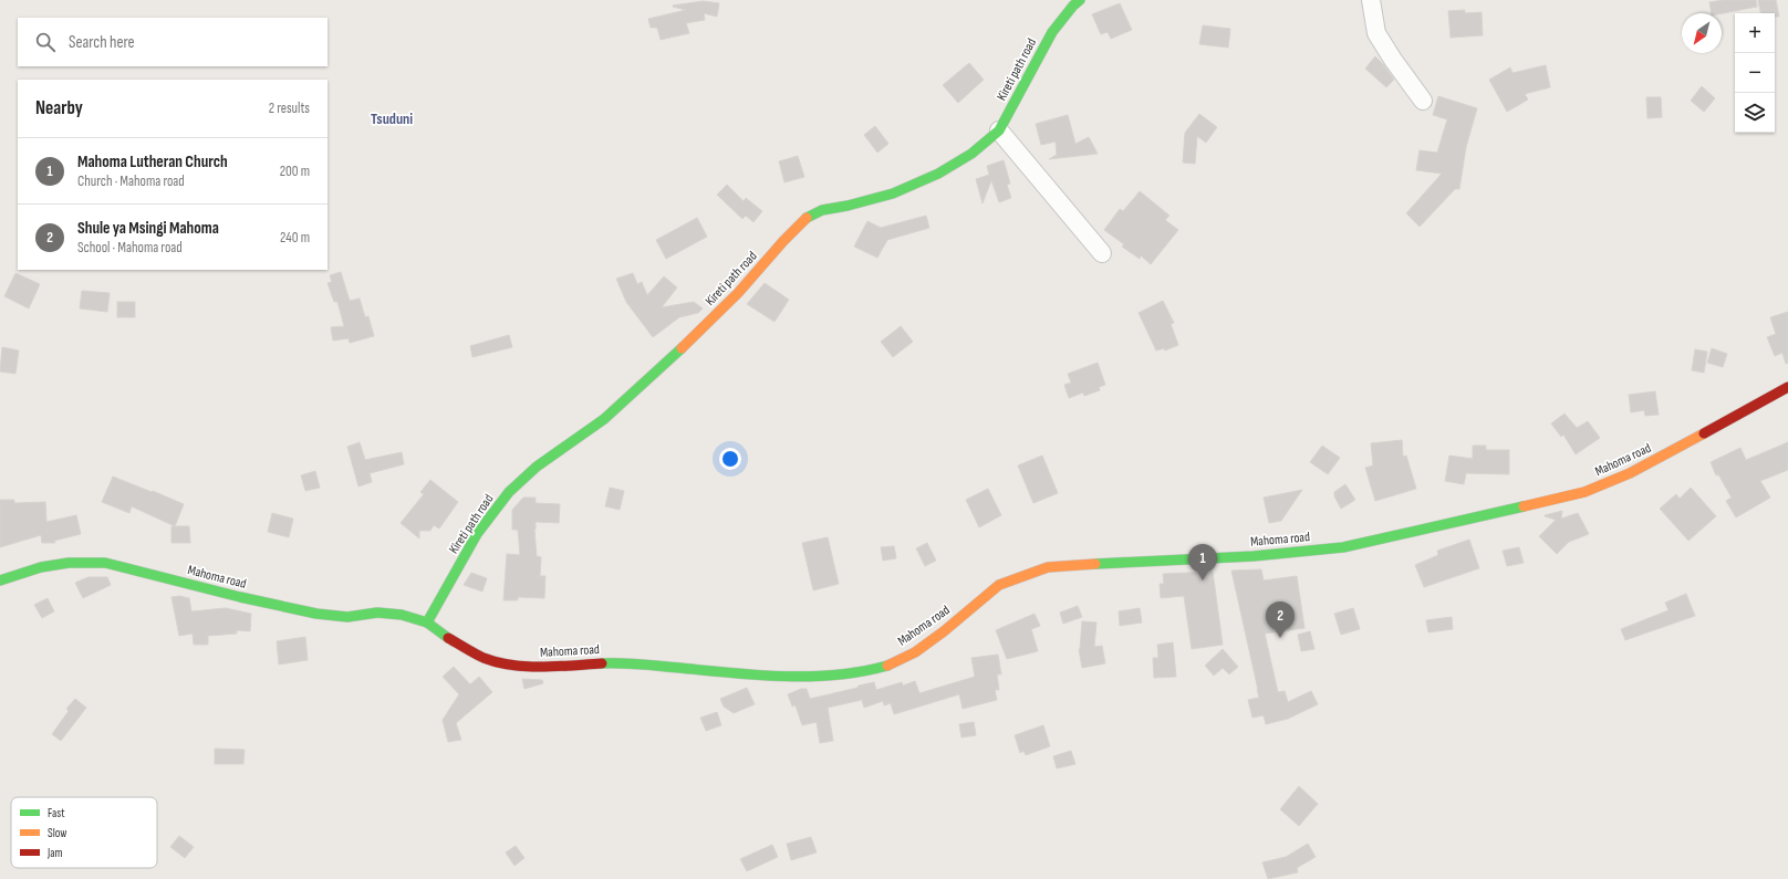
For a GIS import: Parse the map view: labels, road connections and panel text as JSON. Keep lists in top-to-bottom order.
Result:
{
  "streets": {
    "street": ["Kireti path road", "Mahoma road"]
  },
  "crossings": [
    ["Kireti path road", "Mahoma road"]
  ],
  "districts": ["Tsuduni"],
  "legend": ["Fast", "Slow", "Jam"],
  "north": "bottom left",
  "page": {
    "map_buttons": ["+", "−"],
    "search": "Search here",
    "heading": ["Nearby", "2 results"],
    "list": [
      {
        "mark": "1",
        "name": "Mahoma Lutheran Church",
        "note": "Church · Mahoma road",
        "value": "200 m"
      },
      {
        "mark": "2",
        "name": "Shule ya Msingi Mahoma",
        "note": "School · Mahoma road",
        "value": "240 m"
      }
    ],
    "pins": ["1", "2"]
  }
}
